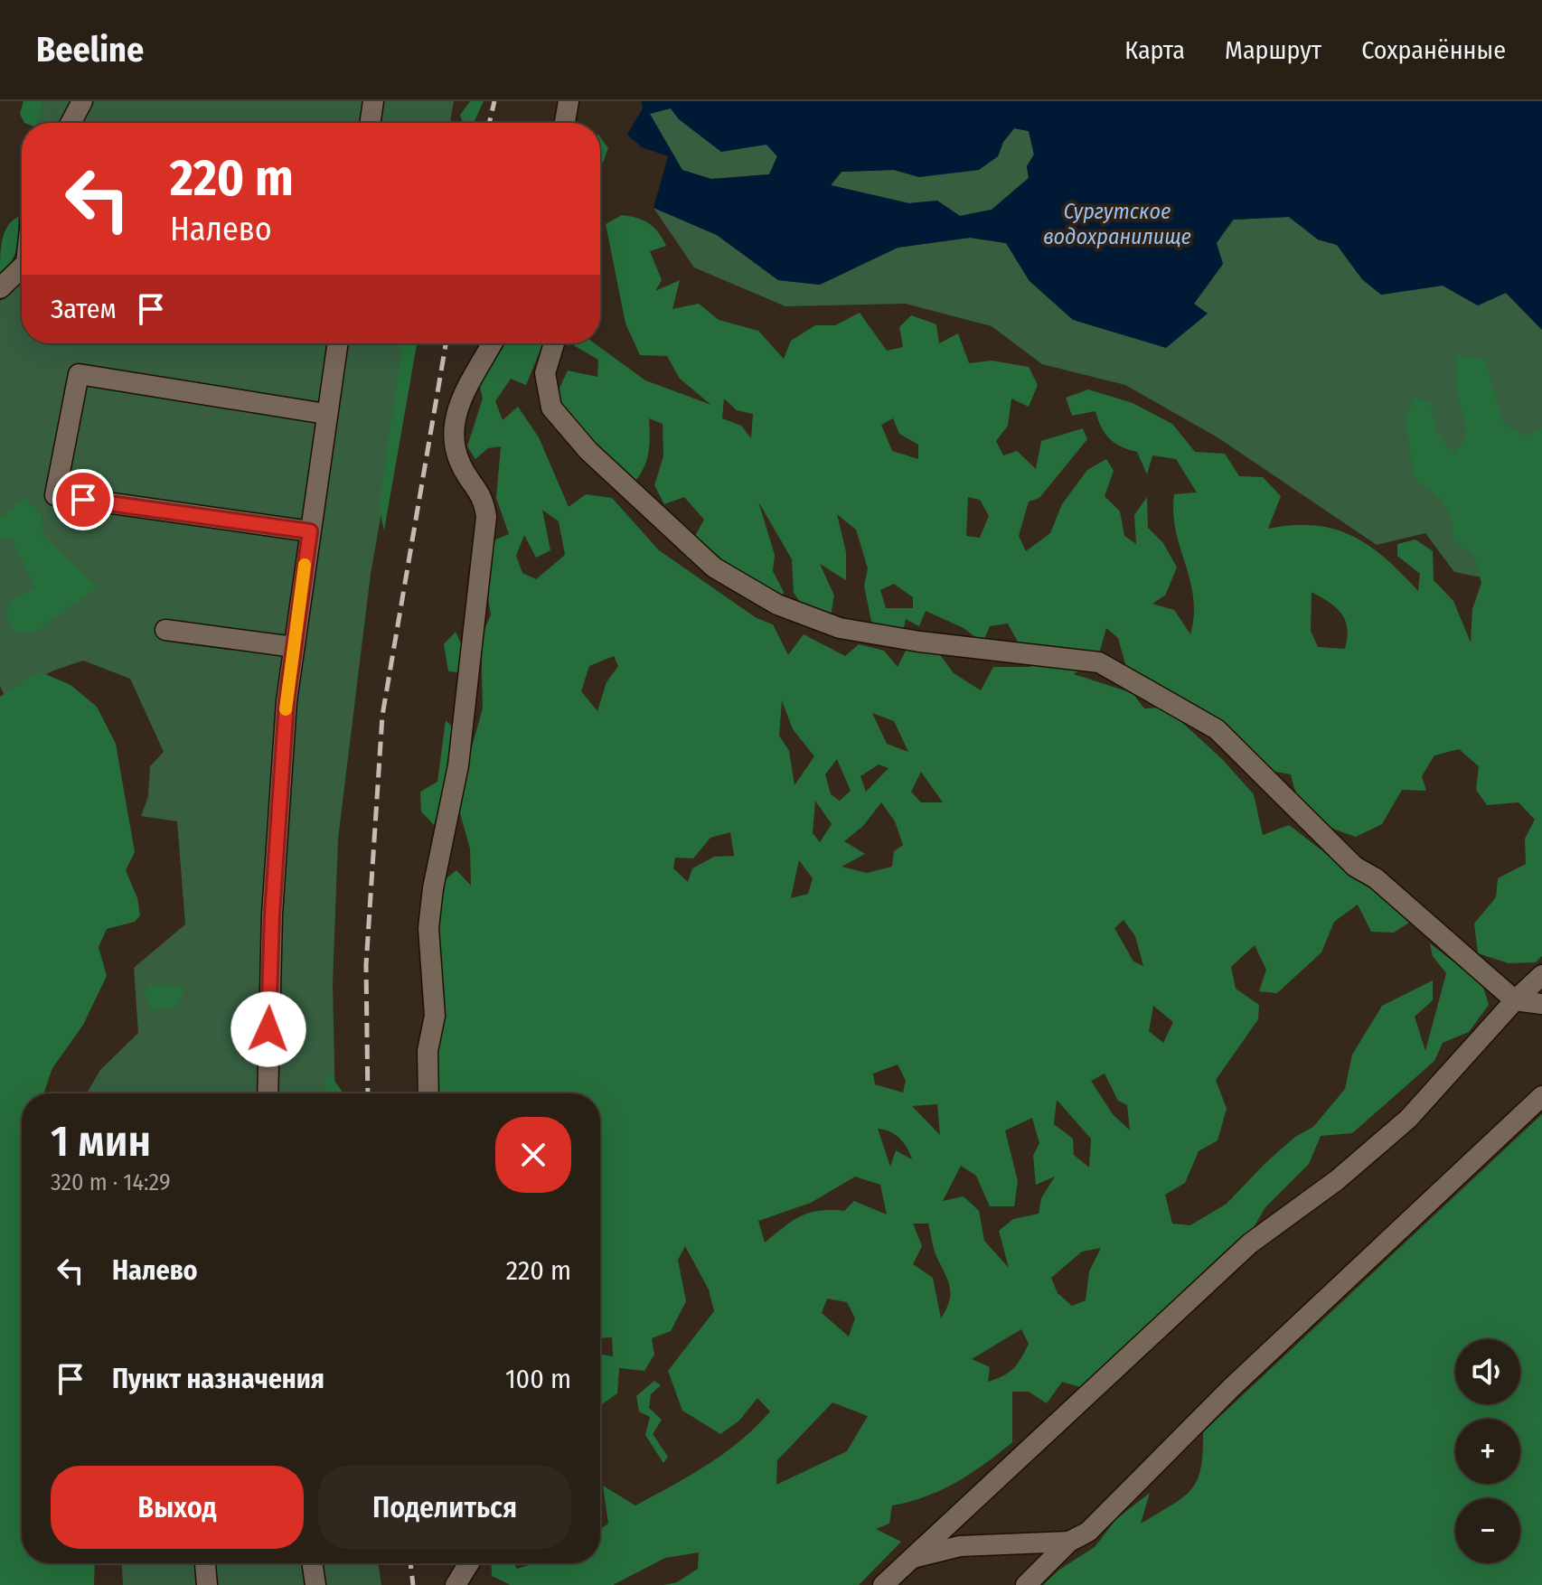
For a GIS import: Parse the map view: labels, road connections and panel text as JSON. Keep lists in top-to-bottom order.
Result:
{
  "water": ["Сургутское водохранилище"],
  "page": {
    "header": "Beeline",
    "nav": ["Карта", "Маршрут", "Сохранённые"],
    "turn": ["220 m", "Налево"],
    "then": "Затем",
    "heading": ["1 мин", "320 m · 14:29"],
    "list": [
      {
        "name": "Налево",
        "value": "220 m"
      },
      {
        "name": "Пункт назначения",
        "value": "100 m"
      }
    ],
    "map_buttons": ["+", "−"],
    "buttons": ["Выход", "Поделиться"]
  }
}
